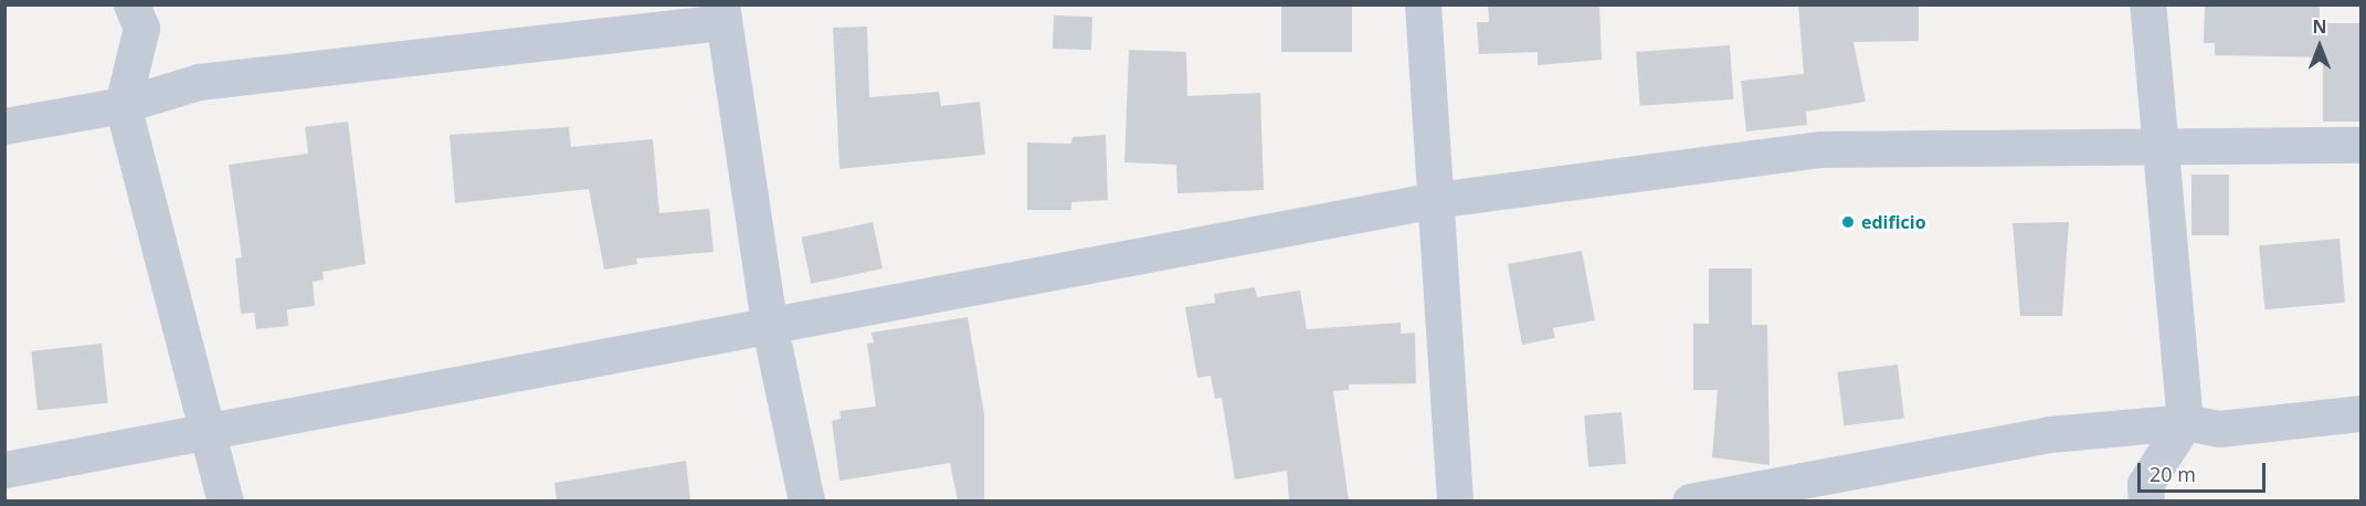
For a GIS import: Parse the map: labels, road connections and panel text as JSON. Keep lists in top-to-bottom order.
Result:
{
  "places": ["edificio"],
  "scale_bar": "20 m",
  "north": "top"
}
